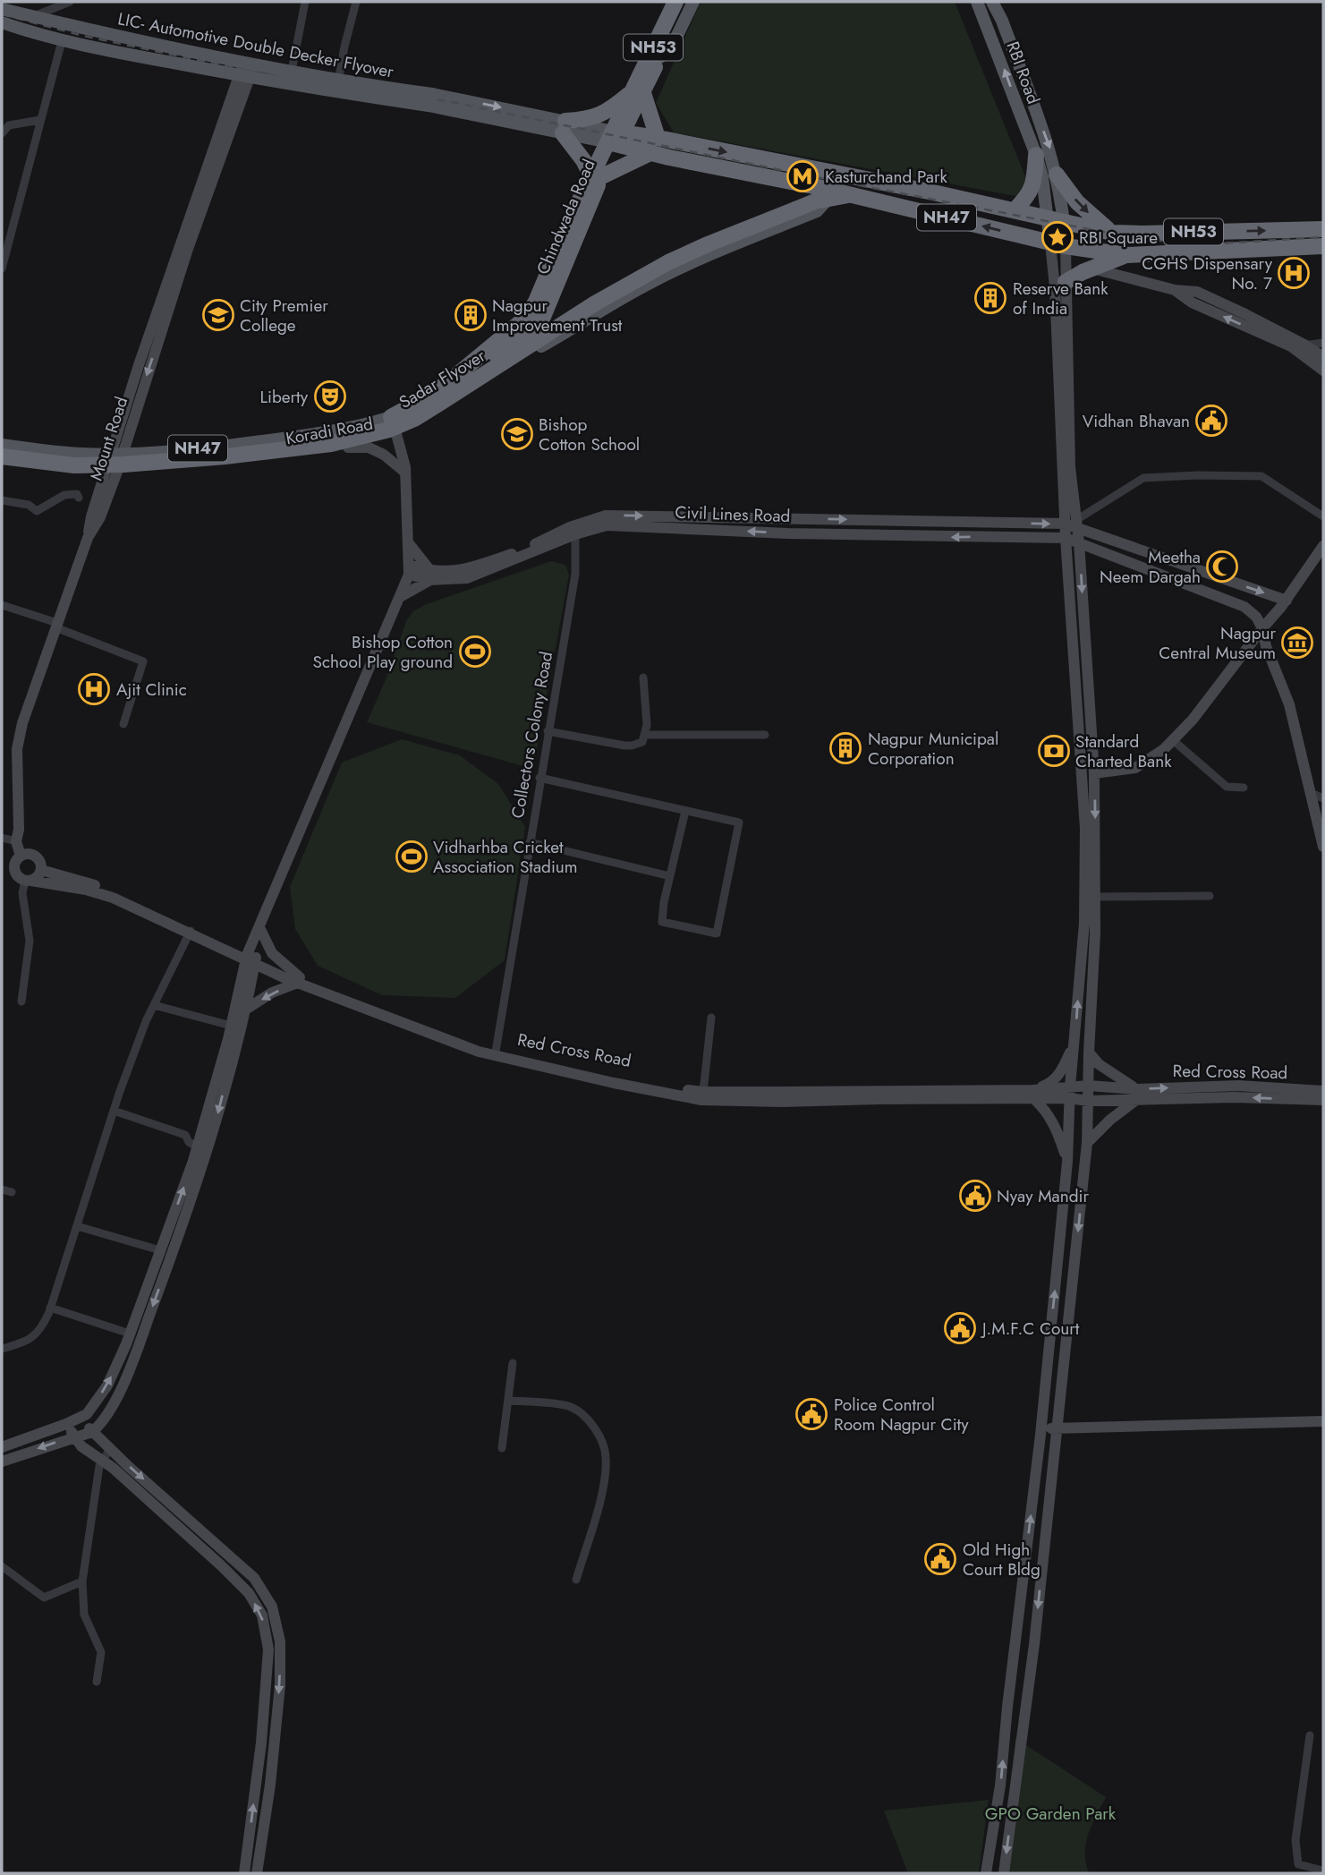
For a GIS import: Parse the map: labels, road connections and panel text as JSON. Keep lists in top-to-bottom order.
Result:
{
  "streets": {
    "highway": [
      "NH53",
      "Chindwada Road",
      "NH47",
      "Sadar Flyover"
    ],
    "main road": ["LIC- Automotive Double Decker Flyover", "RBI Road", "Koradi Road"],
    "street": [
      "Mount Road",
      "Civil Lines Road",
      "Collectors Colony Road",
      "Red Cross Road"
    ]
  },
  "crossings": [
    ["NH53", "RBI Road"],
    ["NH53", "Chindwada Road"],
    ["NH53", "NH47"],
    ["RBI Road", "NH47"],
    ["Chindwada Road", "NH47"],
    ["NH47", "Sadar Flyover"],
    ["NH47", "Koradi Road"],
    ["NH47", "Mount Road"],
    ["Sadar Flyover", "Koradi Road"],
    ["Koradi Road", "Mount Road"],
    ["Mount Road", "Red Cross Road"],
    ["Civil Lines Road", "Collectors Colony Road"],
    ["Collectors Colony Road", "Red Cross Road"]
  ],
  "parks": ["GPO Garden Park"],
  "places": {
    "metro station": ["Kasturchand Park"],
    "place": ["RBI Square"],
    "hospital": ["CGHS Dispensary No. 7", "Ajit Clinic"],
    "building": ["Reserve Bank of India", "Nagpur Improvement Trust", "Nagpur Municipal Corporation"],
    "school or university": ["City Premier College", "Bishop Cotton School"],
    "theatre": ["Liberty"],
    "public building": [
      "Vidhan Bhavan",
      "Nyay Mandir",
      "J.M.F.C Court",
      "Police Control Room Nagpur City",
      "Old High Court Bldg"
    ],
    "mosque": ["Meetha Neem Dargah"],
    "museum": ["Nagpur Central Museum"],
    "sports": ["Bishop Cotton School Play ground", "Vidharhba Cricket Association Stadium"],
    "bank": ["Standard Charted Bank"]
  }
}
